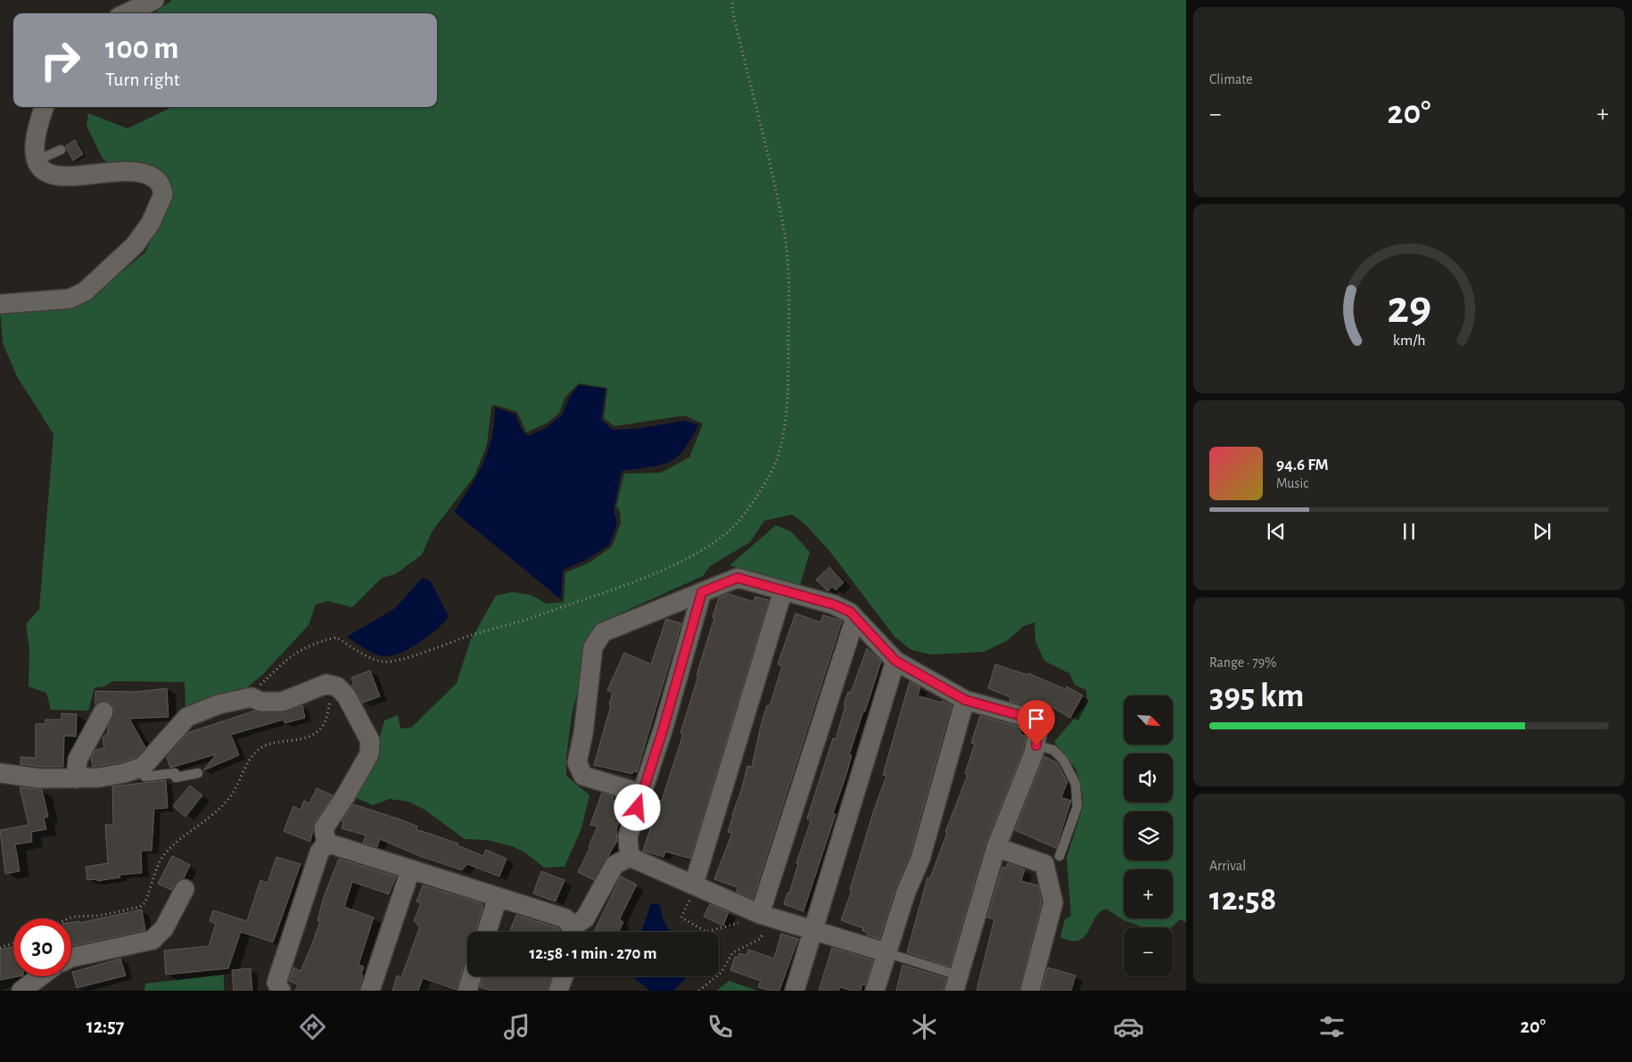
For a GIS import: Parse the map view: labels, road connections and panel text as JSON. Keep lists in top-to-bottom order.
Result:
{
  "north": "bottom right",
  "page": {
    "tile": [
      "Climate",
      ["Range · 79%", "395 km"],
      ["Arrival", "12:58"]
    ],
    "turn": ["100 m", "Turn right"],
    "heat": ["−", "20°", "+"],
    "song": ["94.6 FM", "Music"],
    "map_buttons": ["+", "−"],
    "limit": "30",
    "trip": "12:58 · 1 min · 270 m",
    "tabs": ["12:57", "20°"],
    "gauge": ["29", "km/h"]
  }
}
